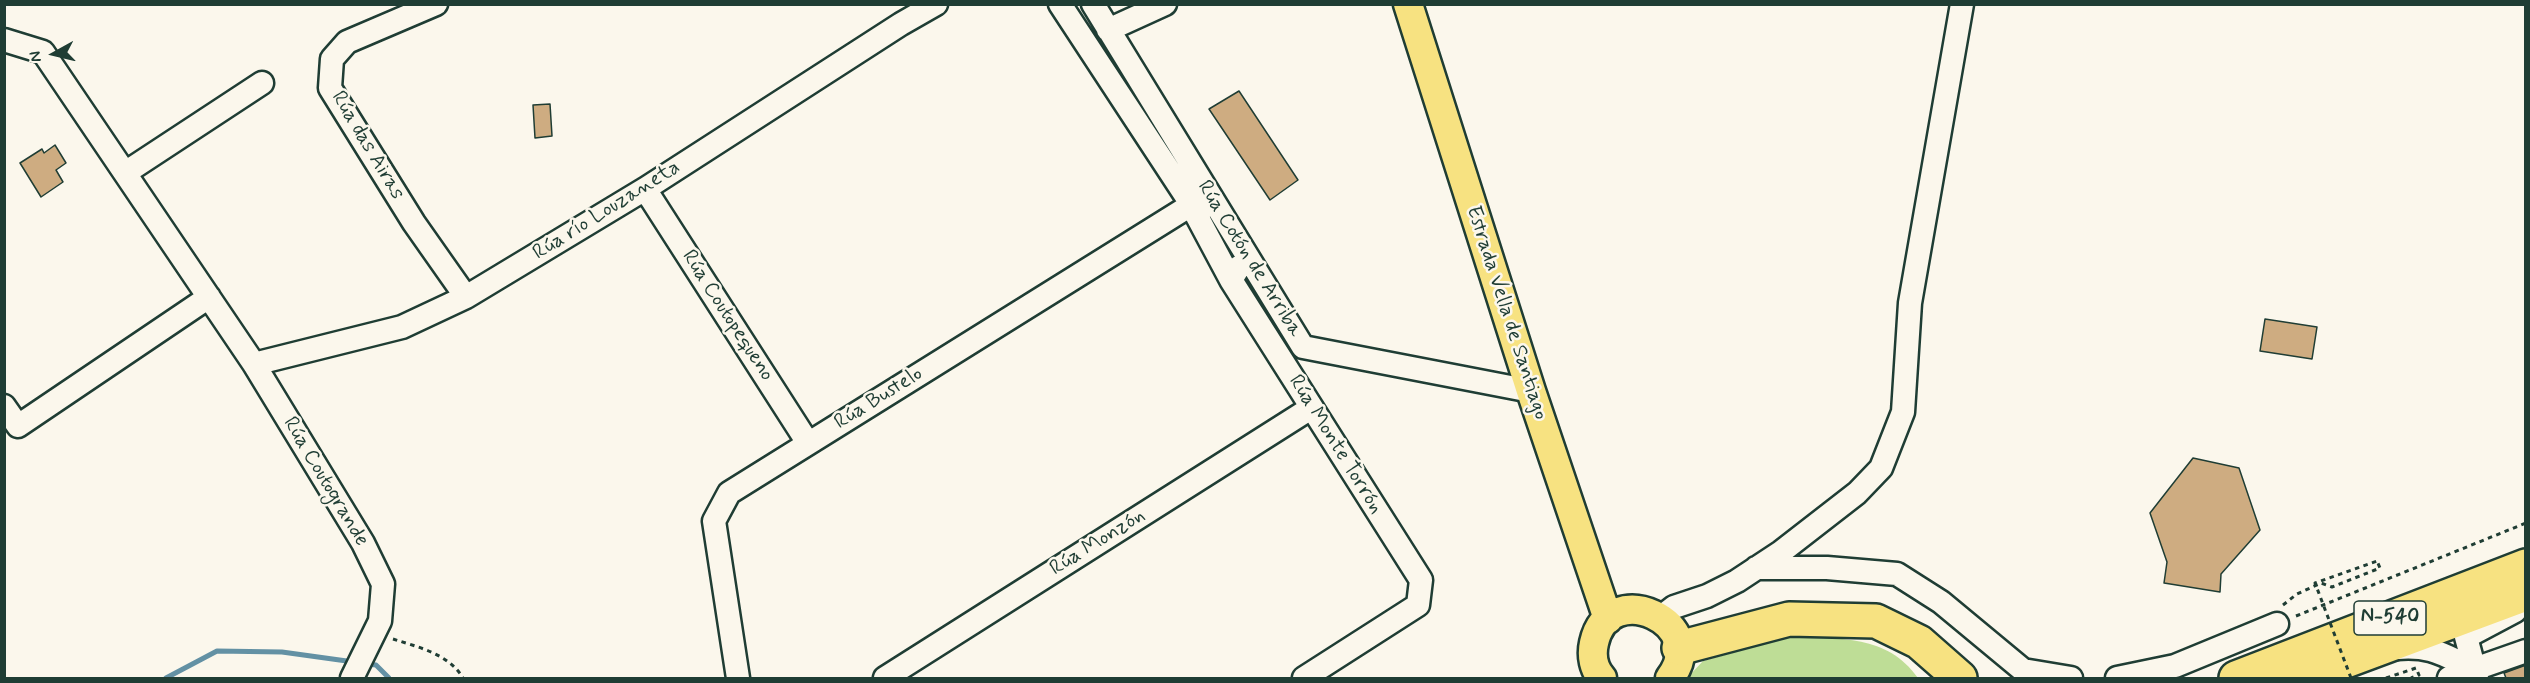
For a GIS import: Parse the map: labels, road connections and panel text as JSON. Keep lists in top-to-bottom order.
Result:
{
  "streets": {
    "highway": ["N-540"],
    "main road": ["Estrada Vella de Santiago"],
    "street": [
      "Rúa das Airas",
      "Rúa río Louzaneta",
      "Rúa Cotón de Arriba",
      "Rúa Coutopequeno",
      "Rúa Bustelo",
      "Rúa Monte Torrón",
      "Rúa Coutogrande",
      "Rúa Monzón"
    ]
  },
  "crossings": [
    ["Rúa das Airas", "Rúa río Louzaneta"],
    ["Rúa río Louzaneta", "Rúa Coutopequeno"],
    ["Rúa río Louzaneta", "Rúa Coutogrande"],
    ["Rúa Cotón de Arriba", "Estrada Vella de Santiago"],
    ["Rúa Cotón de Arriba", "Rúa Monte Torrón"],
    ["Rúa Coutopequeno", "Rúa Bustelo"],
    ["Rúa Bustelo", "Rúa Monte Torrón"],
    ["Rúa Monte Torrón", "Rúa Monzón"]
  ],
  "north": "left"
}
